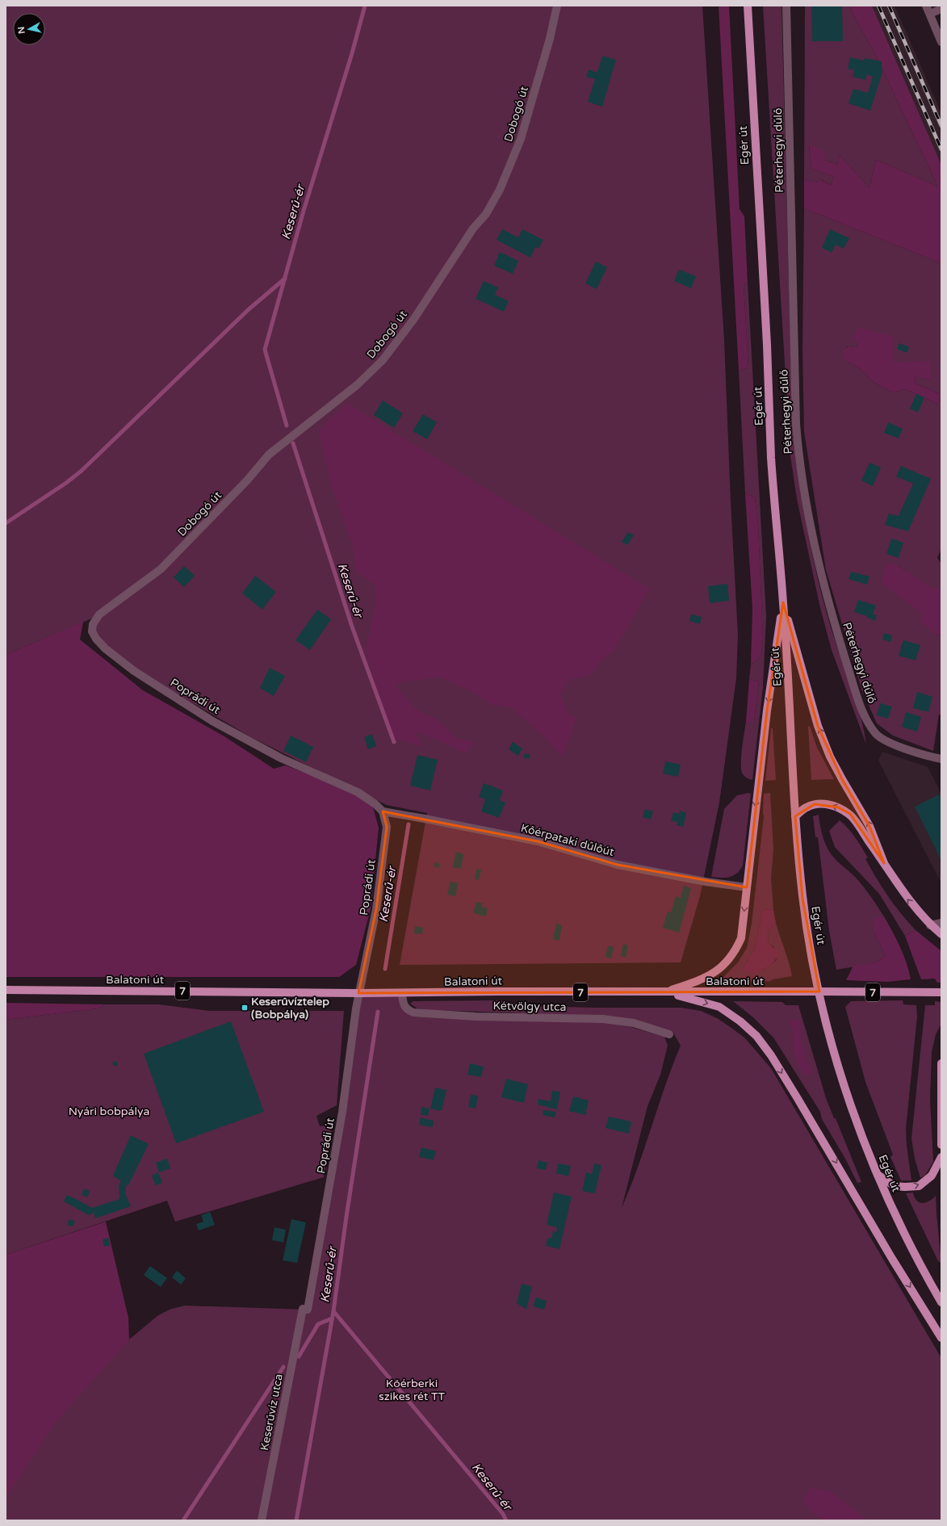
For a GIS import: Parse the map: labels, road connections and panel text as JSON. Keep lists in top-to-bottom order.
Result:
{
  "streets": {
    "main road": ["Egér út", "Balatoni út", "7"],
    "street": [
      "Dobogó út",
      "Péterhegyi dűlő",
      "Poprádi út",
      "Kőérpataki dűlőút",
      "Kétvölgy utca",
      "Keserűvíz utca"
    ]
  },
  "crossings": [
    ["Dobogó út", "Poprádi út"],
    ["Poprádi út", "Kőérpataki dűlőút"],
    ["Poprádi út", "Balatoni út"],
    ["Poprádi út", "Keserűvíz utca"],
    ["Balatoni út", "Kétvölgy utca"]
  ],
  "water": ["Keserű-ér"],
  "parks": ["Nyári bobpálya", "Kőérberki szikes rét TT"],
  "places": {
    "transit": ["Keserűvíztelep (Bobpálya)"]
  },
  "north": "left"
}
